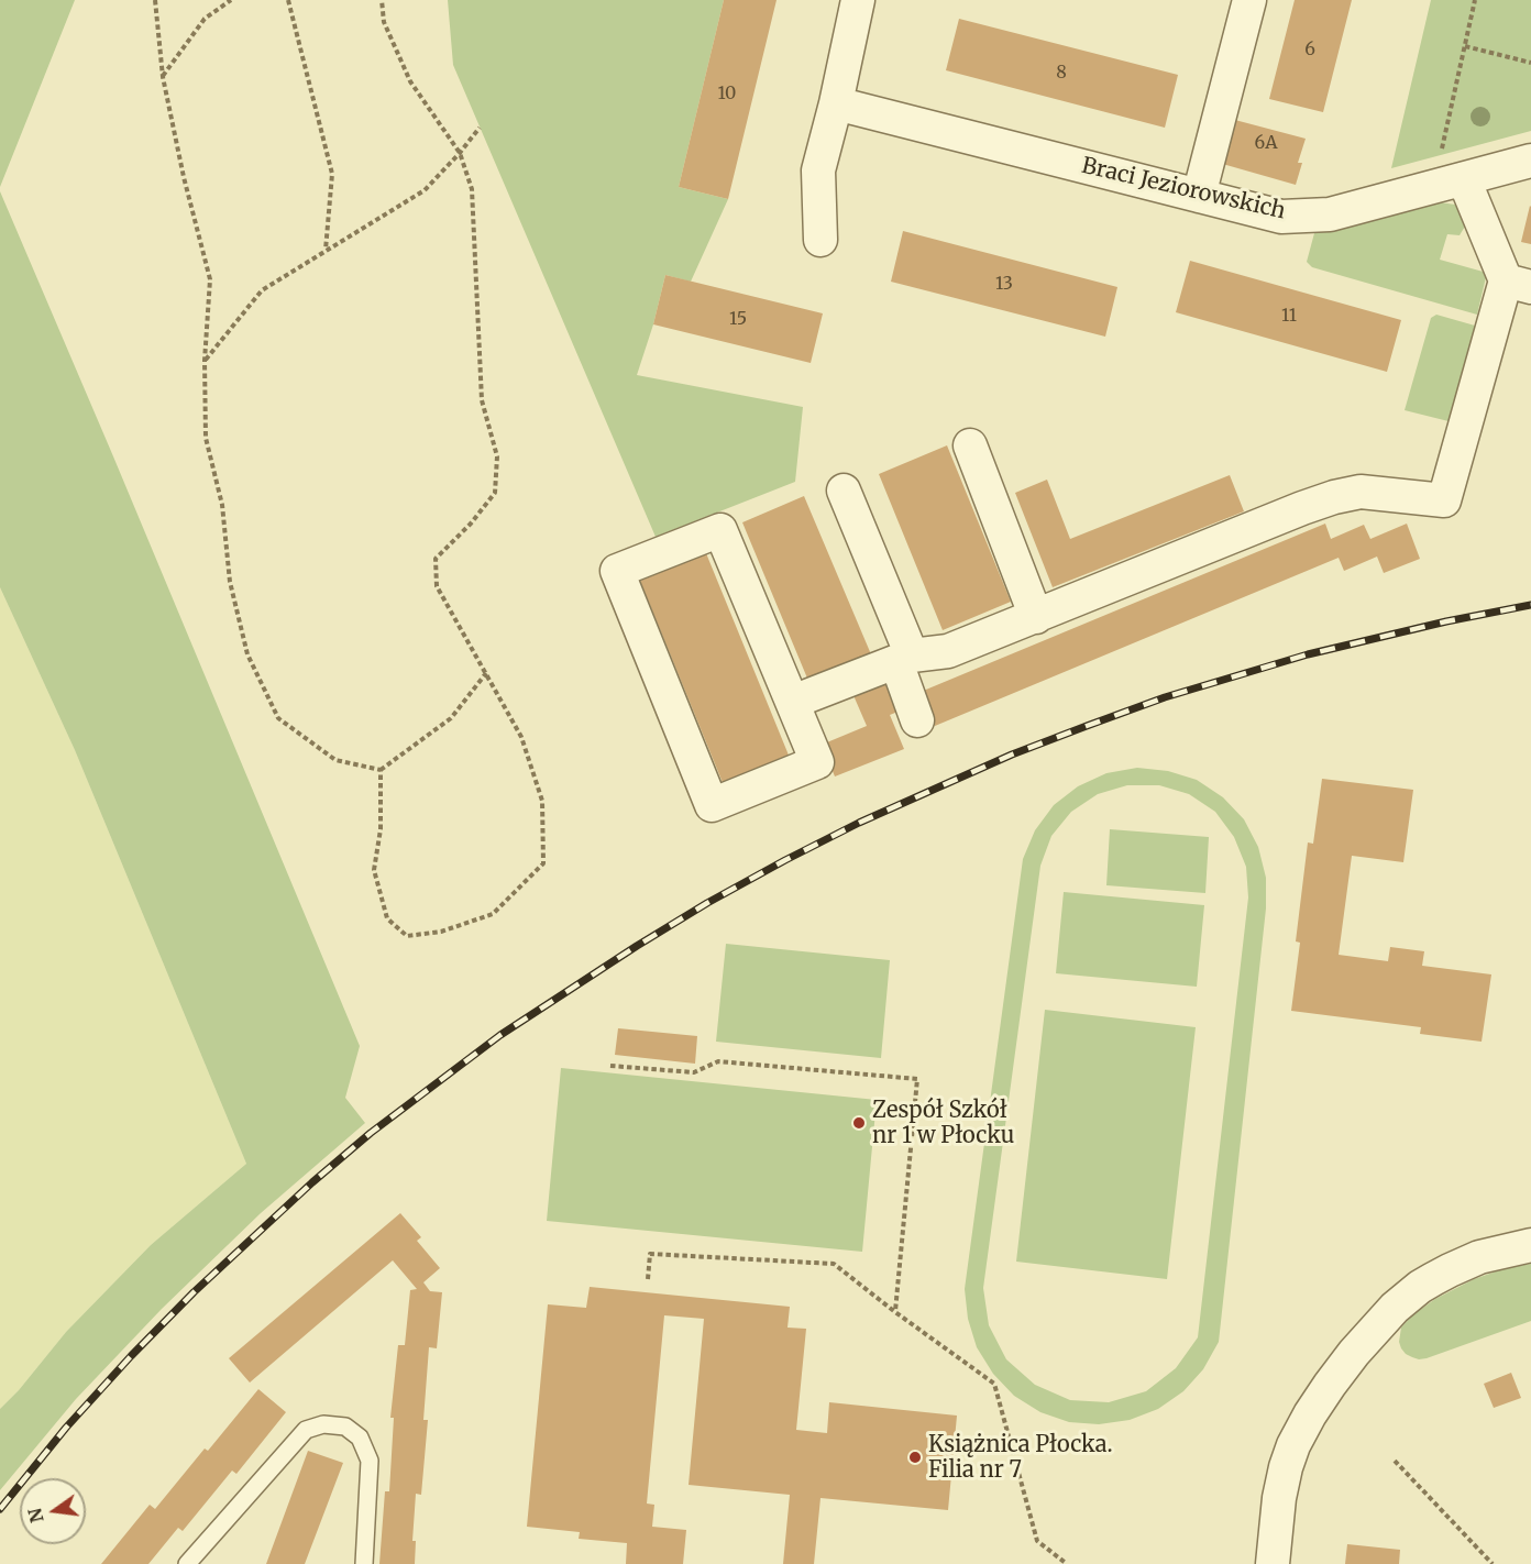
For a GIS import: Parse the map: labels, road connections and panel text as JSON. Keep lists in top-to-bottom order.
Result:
{
  "streets": {
    "street": ["Braci Jeziorowskich"]
  },
  "places": ["Zespół Szkół nr 1 w Płocku", "Książnica Płocka. Filia nr 7"],
  "house_numbers": [
    "6",
    "8",
    "10",
    "6A",
    "13",
    "11",
    "15"
  ],
  "north": "left"
}
